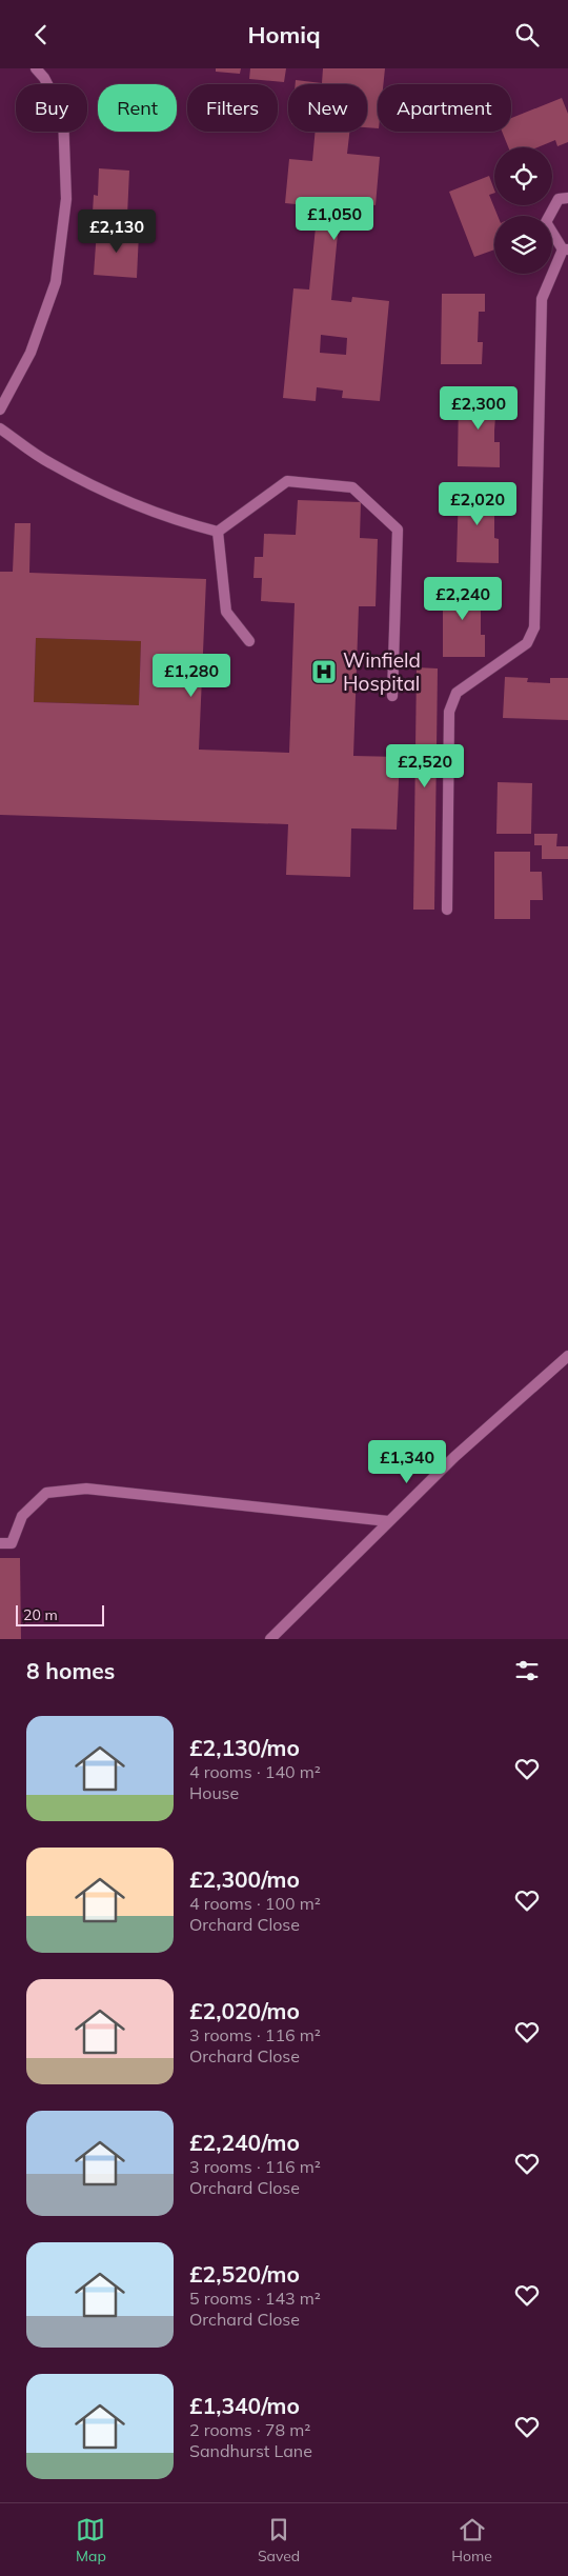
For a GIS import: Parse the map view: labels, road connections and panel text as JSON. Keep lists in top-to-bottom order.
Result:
{
  "places": {
    "hospital": ["Winfield Hospital"]
  },
  "scale_bar": "20 m",
  "page": {
    "header": "Homiq",
    "chip": [
      "Buy",
      "Rent",
      "Filters",
      "New",
      "Apartment"
    ],
    "price": [
      "£1,050",
      "£2,130",
      "£2,300",
      "£2,020",
      "£2,240",
      "£1,280",
      "£2,520",
      "£1,340"
    ],
    "scale": "20 m",
    "heading": "8 homes",
    "list": [
      {
        "name": "£2,130/mo",
        "note": "4 rooms · 140 m² · House"
      },
      {
        "name": "£2,300/mo",
        "note": "4 rooms · 100 m² · Orchard Close"
      },
      {
        "name": "£2,020/mo",
        "note": "3 rooms · 116 m² · Orchard Close"
      },
      {
        "name": "£2,240/mo",
        "note": "3 rooms · 116 m² · Orchard Close"
      },
      {
        "name": "£2,520/mo",
        "note": "5 rooms · 143 m² · Orchard Close"
      },
      {
        "name": "£1,340/mo",
        "note": "2 rooms · 78 m² · Sandhurst Lane"
      }
    ],
    "tabs": ["Map", "Saved", "Home"]
  }
}
